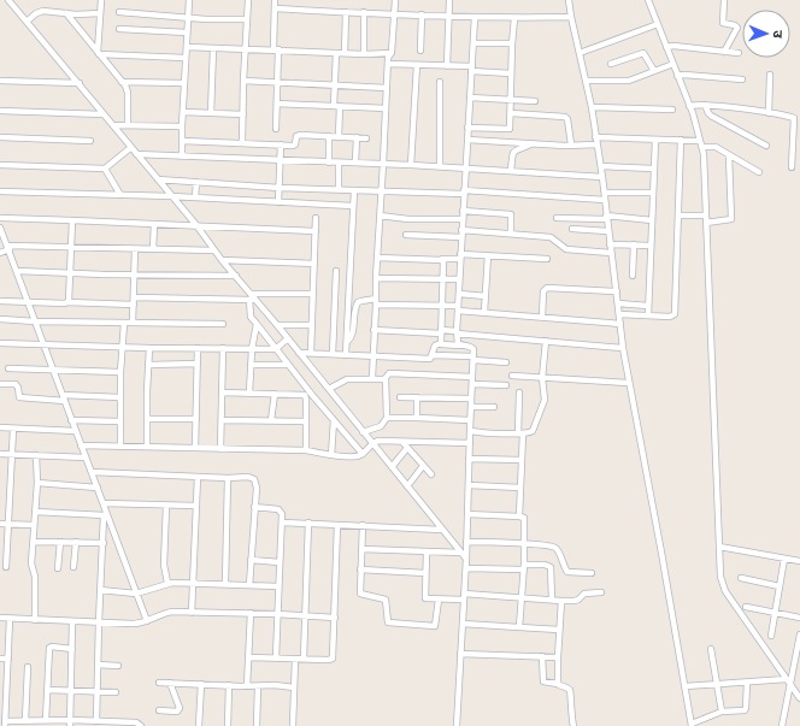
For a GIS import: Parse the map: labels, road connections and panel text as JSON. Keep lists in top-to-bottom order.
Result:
{
  "north": "right"
}
